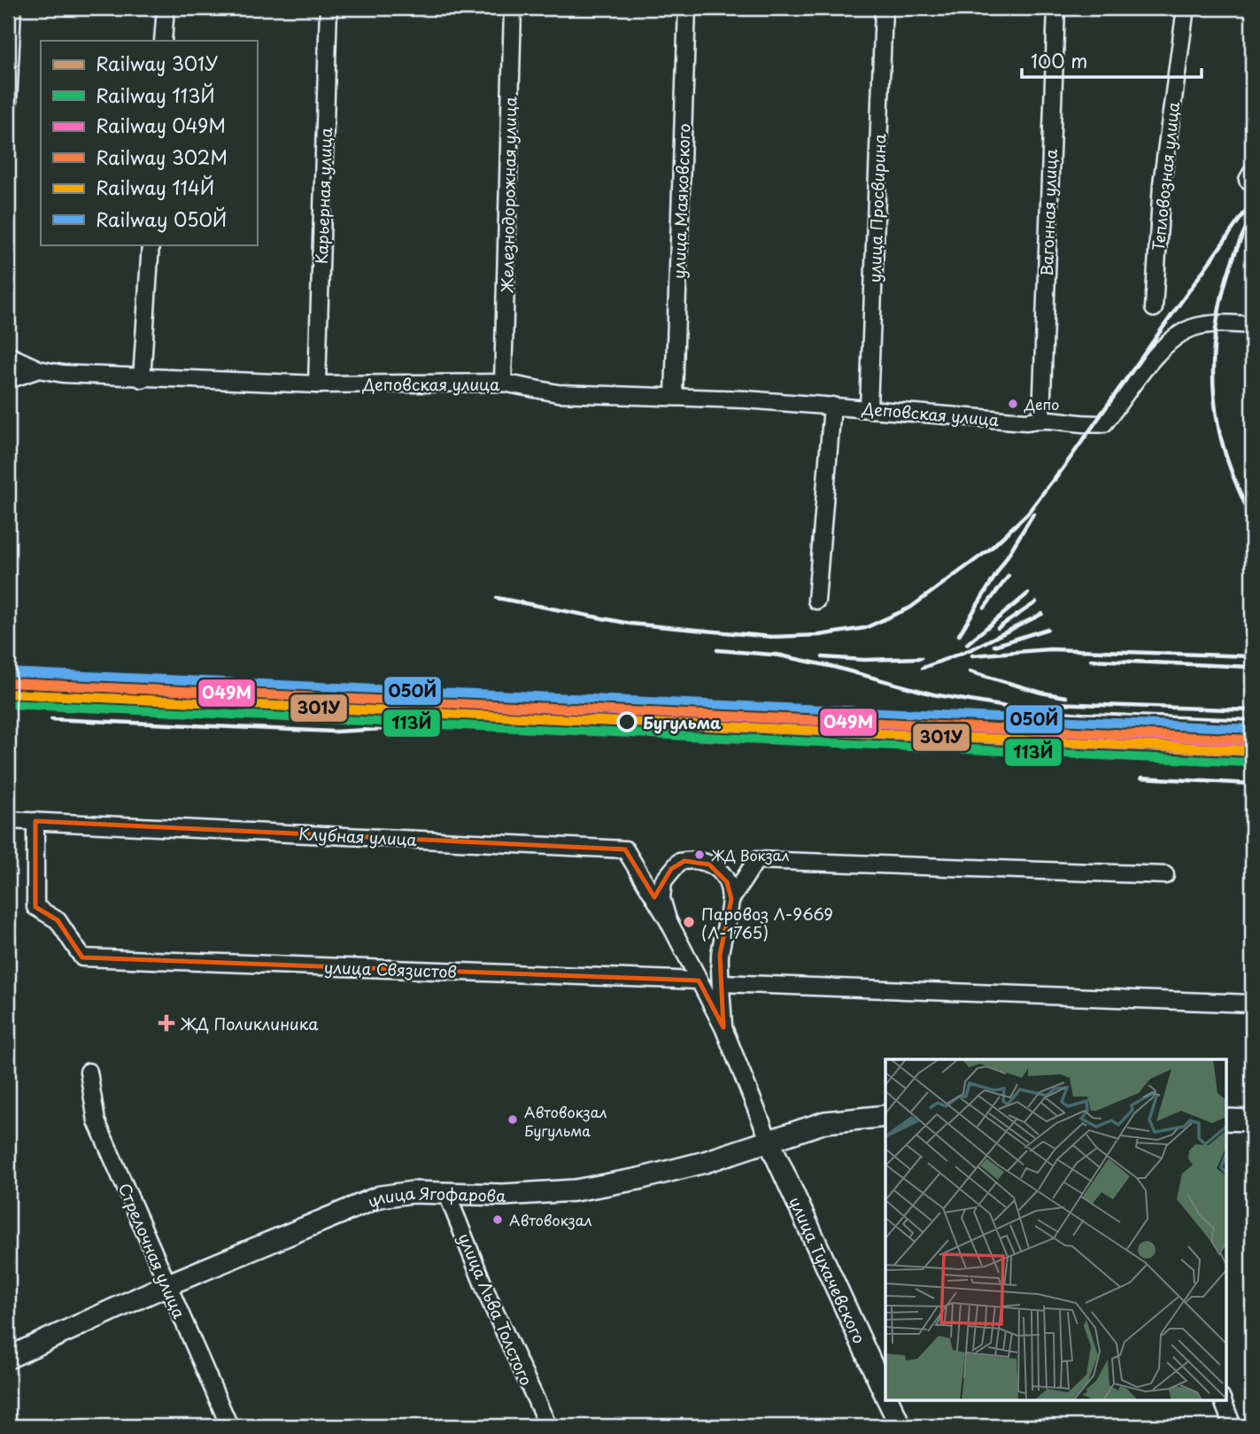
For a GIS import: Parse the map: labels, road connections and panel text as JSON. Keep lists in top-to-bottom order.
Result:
{
  "streets": {
    "main road": ["улица Ягофарова", "улица Тухачевского"],
    "street": [
      "Тепловозная улица",
      "Железнодорожная улица",
      "Карьерная улица",
      "улица Маяковского",
      "улица Просвирина",
      "Вагонная улица",
      "Деповская улица",
      "Клубная улица",
      "улица Связистов",
      "Стрелочная улица",
      "улица Льва Толстого"
    ]
  },
  "crossings": [
    ["Железнодорожная улица", "Деповская улица"],
    ["Карьерная улица", "Деповская улица"],
    ["улица Маяковского", "Деповская улица"],
    ["улица Просвирина", "Деповская улица"],
    ["Вагонная улица", "Деповская улица"],
    ["Клубная улица", "улица Связистов"],
    ["улица Ягофарова", "Стрелочная улица"],
    ["улица Ягофарова", "улица Тухачевского"],
    ["улица Ягофарова", "улица Льва Толстого"]
  ],
  "places": {
    "other": [
      "Депо",
      "Бугульма",
      "ЖД Вокзал",
      "Паровоз Л-9669 (Л-1765)",
      "Автовокзал Бугульма",
      "Автовокзал"
    ],
    "health": ["ЖД Поликлиника"]
  },
  "lines": [
    "rail line 050Й",
    "rail line 049М",
    "rail line 302М",
    "rail line 301У",
    "rail line 114Й",
    "rail line 113Й"
  ],
  "legend": [
    "Railway 301У",
    "Railway 113Й",
    "Railway 049М",
    "Railway 302М",
    "Railway 114Й",
    "Railway 050Й"
  ],
  "scale_bar": "100 m"
}
